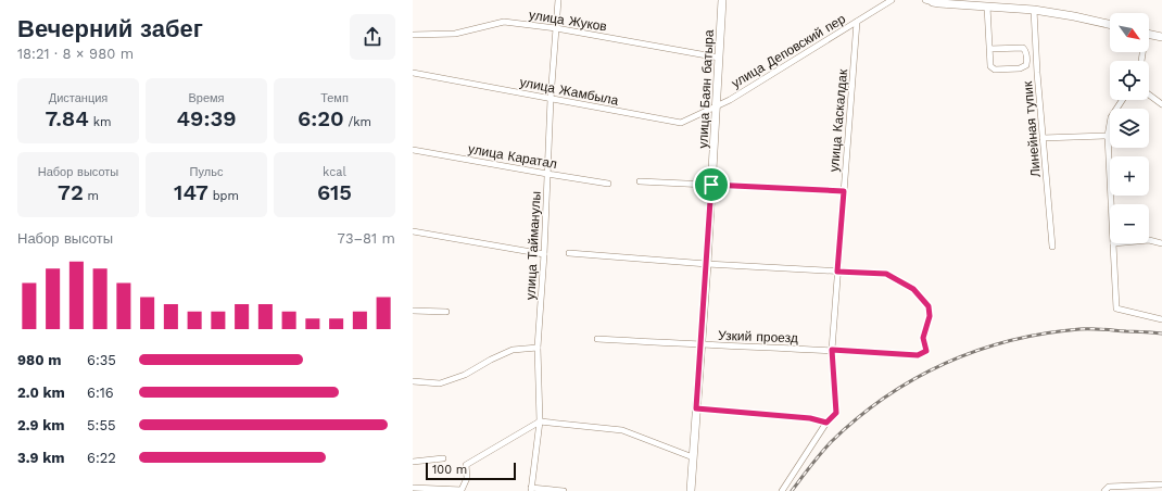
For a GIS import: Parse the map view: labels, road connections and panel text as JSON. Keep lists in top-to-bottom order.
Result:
{
  "streets": {
    "street": [
      "улица Жуков",
      "улица Деповский пер",
      "улица Баян батыра",
      "улица Жамбыла",
      "улица Каскалдак",
      "Линейная тупик",
      "улица Каратал",
      "улица Тайманулы",
      "Узкий проезд"
    ]
  },
  "crossings": [
    ["улица Жуков", "улица Баян батыра"],
    ["улица Жуков", "улица Тайманулы"],
    ["улица Деповский пер", "улица Баян батыра"],
    ["улица Деповский пер", "улица Жамбыла"],
    ["улица Деповский пер", "улица Каскалдак"],
    ["улица Баян батыра", "улица Жамбыла"],
    ["улица Баян батыра", "Узкий проезд"],
    ["улица Жамбыла", "улица Тайманулы"],
    ["улица Каскалдак", "Узкий проезд"],
    ["улица Каратал", "улица Тайманулы"]
  ],
  "scale_bar": "100 m",
  "north": "bottom right",
  "page": {
    "heading": ["Вечерний забег", "18:21 · 8 × 980 m"],
    "map_buttons": ["+", "−"],
    "stats": [
      ["Дистанция", "7.84 km"],
      ["Время", "49:39"],
      ["Темп", "6:20 /km"],
      ["Набор высоты", "72 m"],
      ["Пульс", "147 bpm"],
      ["kcal", "615"]
    ],
    "chart": ["Набор высоты", "73–81 m"],
    "list": [
      {
        "name": "980 m",
        "note": "6:35"
      },
      {
        "name": "2.0 km",
        "note": "6:16"
      },
      {
        "name": "2.9 km",
        "note": "5:55"
      },
      {
        "name": "3.9 km",
        "note": "6:22"
      }
    ],
    "scale": "100 m"
  }
}
